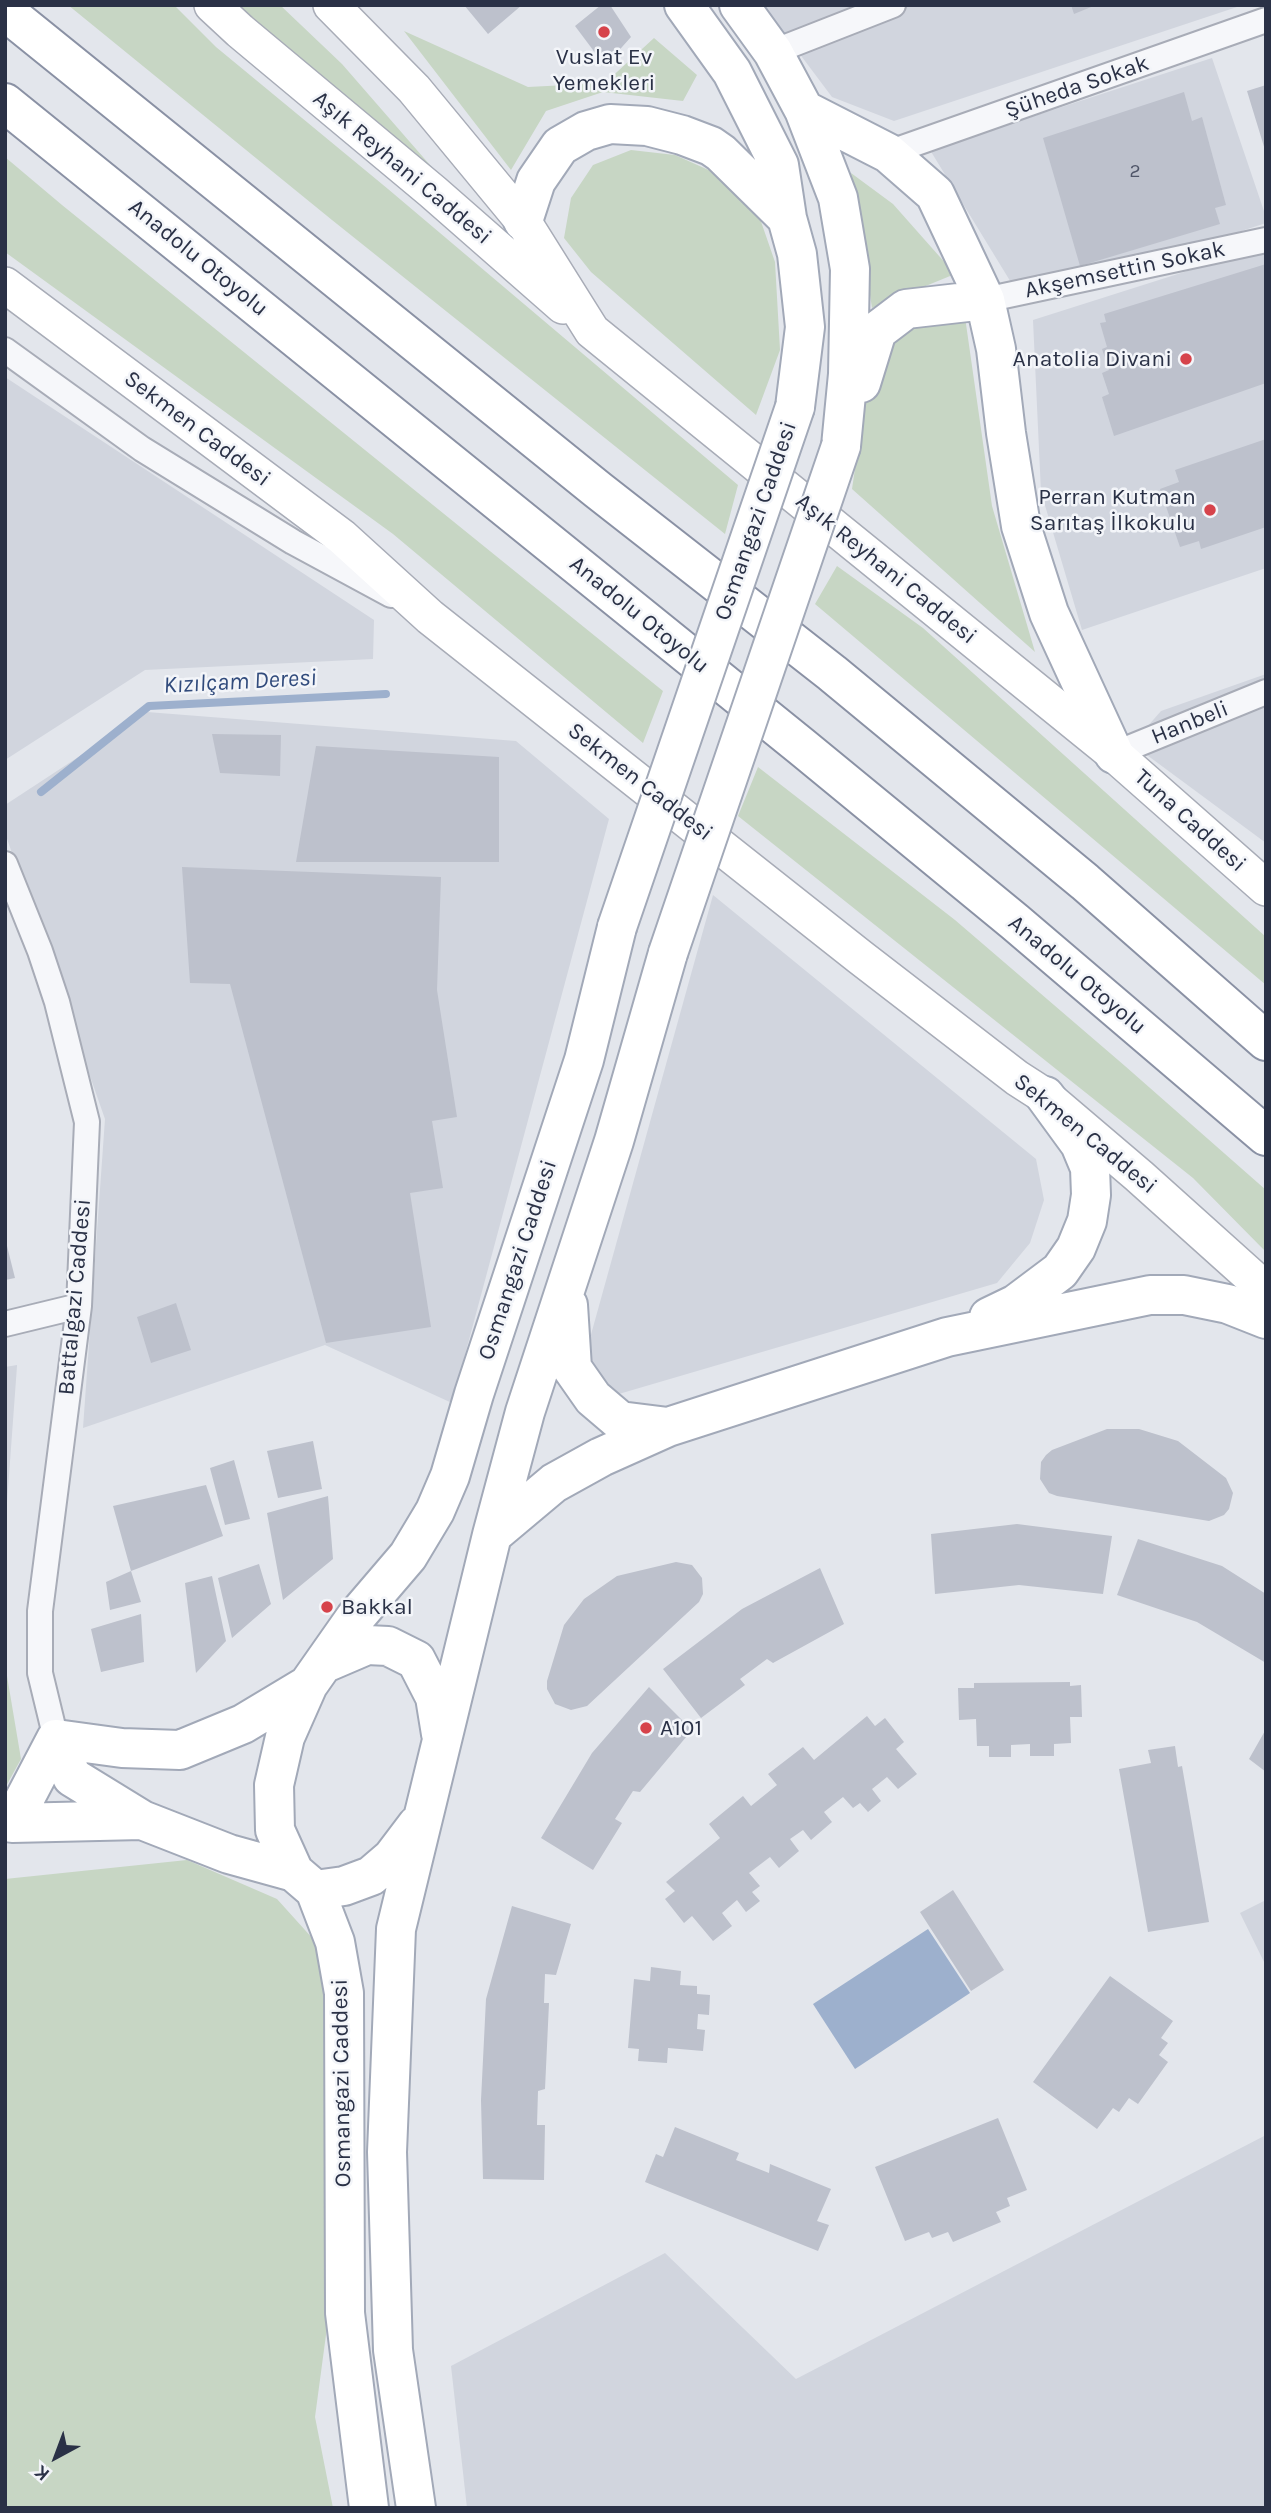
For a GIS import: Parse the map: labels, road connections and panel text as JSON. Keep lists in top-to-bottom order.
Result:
{
  "streets": {
    "main road": [
      "Aşık Reyhani Caddesi",
      "Anadolu Otoyolu",
      "Sekmen Caddesi",
      "Osmangazi Caddesi",
      "Tuna Caddesi"
    ],
    "street": [
      "Şüheda Sokak",
      "Akşemsettin Sokak",
      "Hanbeli",
      "Battalgazi Caddesi"
    ]
  },
  "crossings": [
    ["Aşık Reyhani Caddesi", "Hanbeli"],
    ["Aşık Reyhani Caddesi", "Tuna Caddesi"],
    ["Hanbeli", "Tuna Caddesi"]
  ],
  "water": ["Kızılçam Deresi"],
  "places": [
    "Vuslat Ev Yemekleri",
    "Anatolia Divani",
    "Perran Kutman Sarıtaş İlkokulu",
    "Bakkal",
    "A101"
  ],
  "house_numbers": ["2"],
  "north": "bottom left"
}
